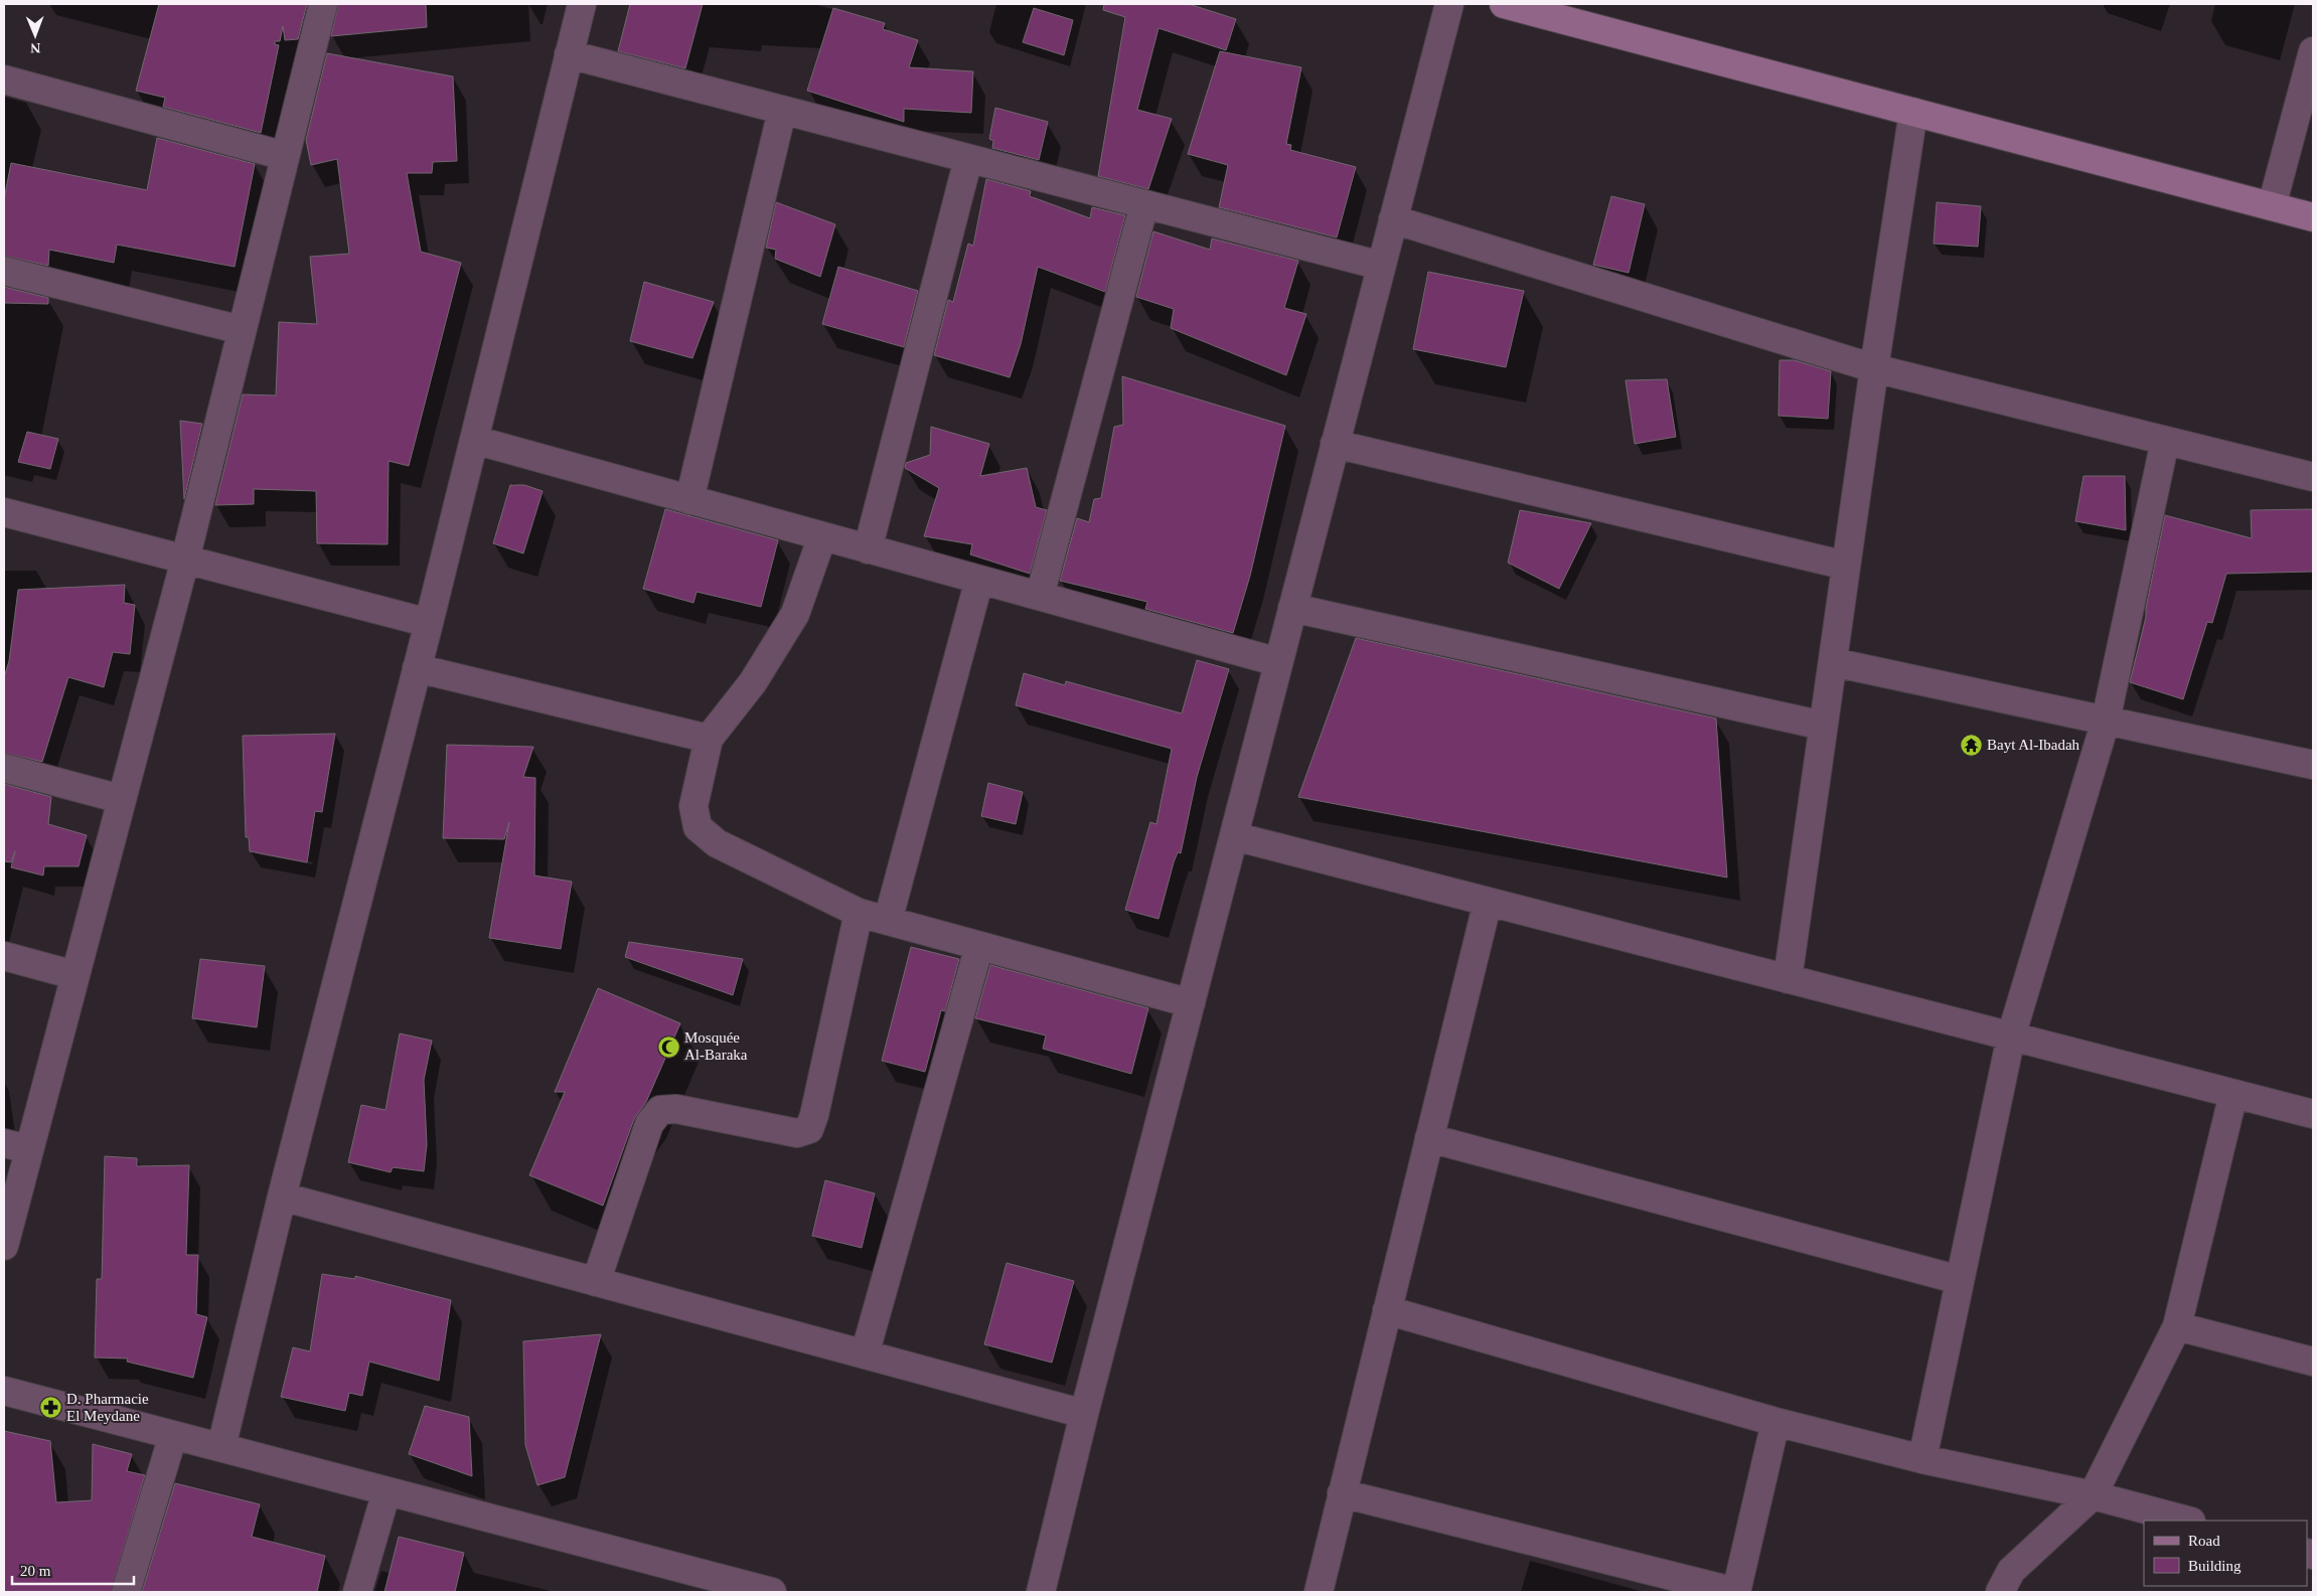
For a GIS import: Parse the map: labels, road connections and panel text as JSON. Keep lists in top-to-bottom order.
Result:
{
  "places": {
    "temple": ["Bayt Al-Ibadah"],
    "mosque": ["Mosquée Al-Baraka"],
    "pharmacy": ["D. Pharmacie El Meydane"]
  },
  "legend": ["Road", "Building"],
  "scale_bar": "20 m",
  "north": "bottom"
}
